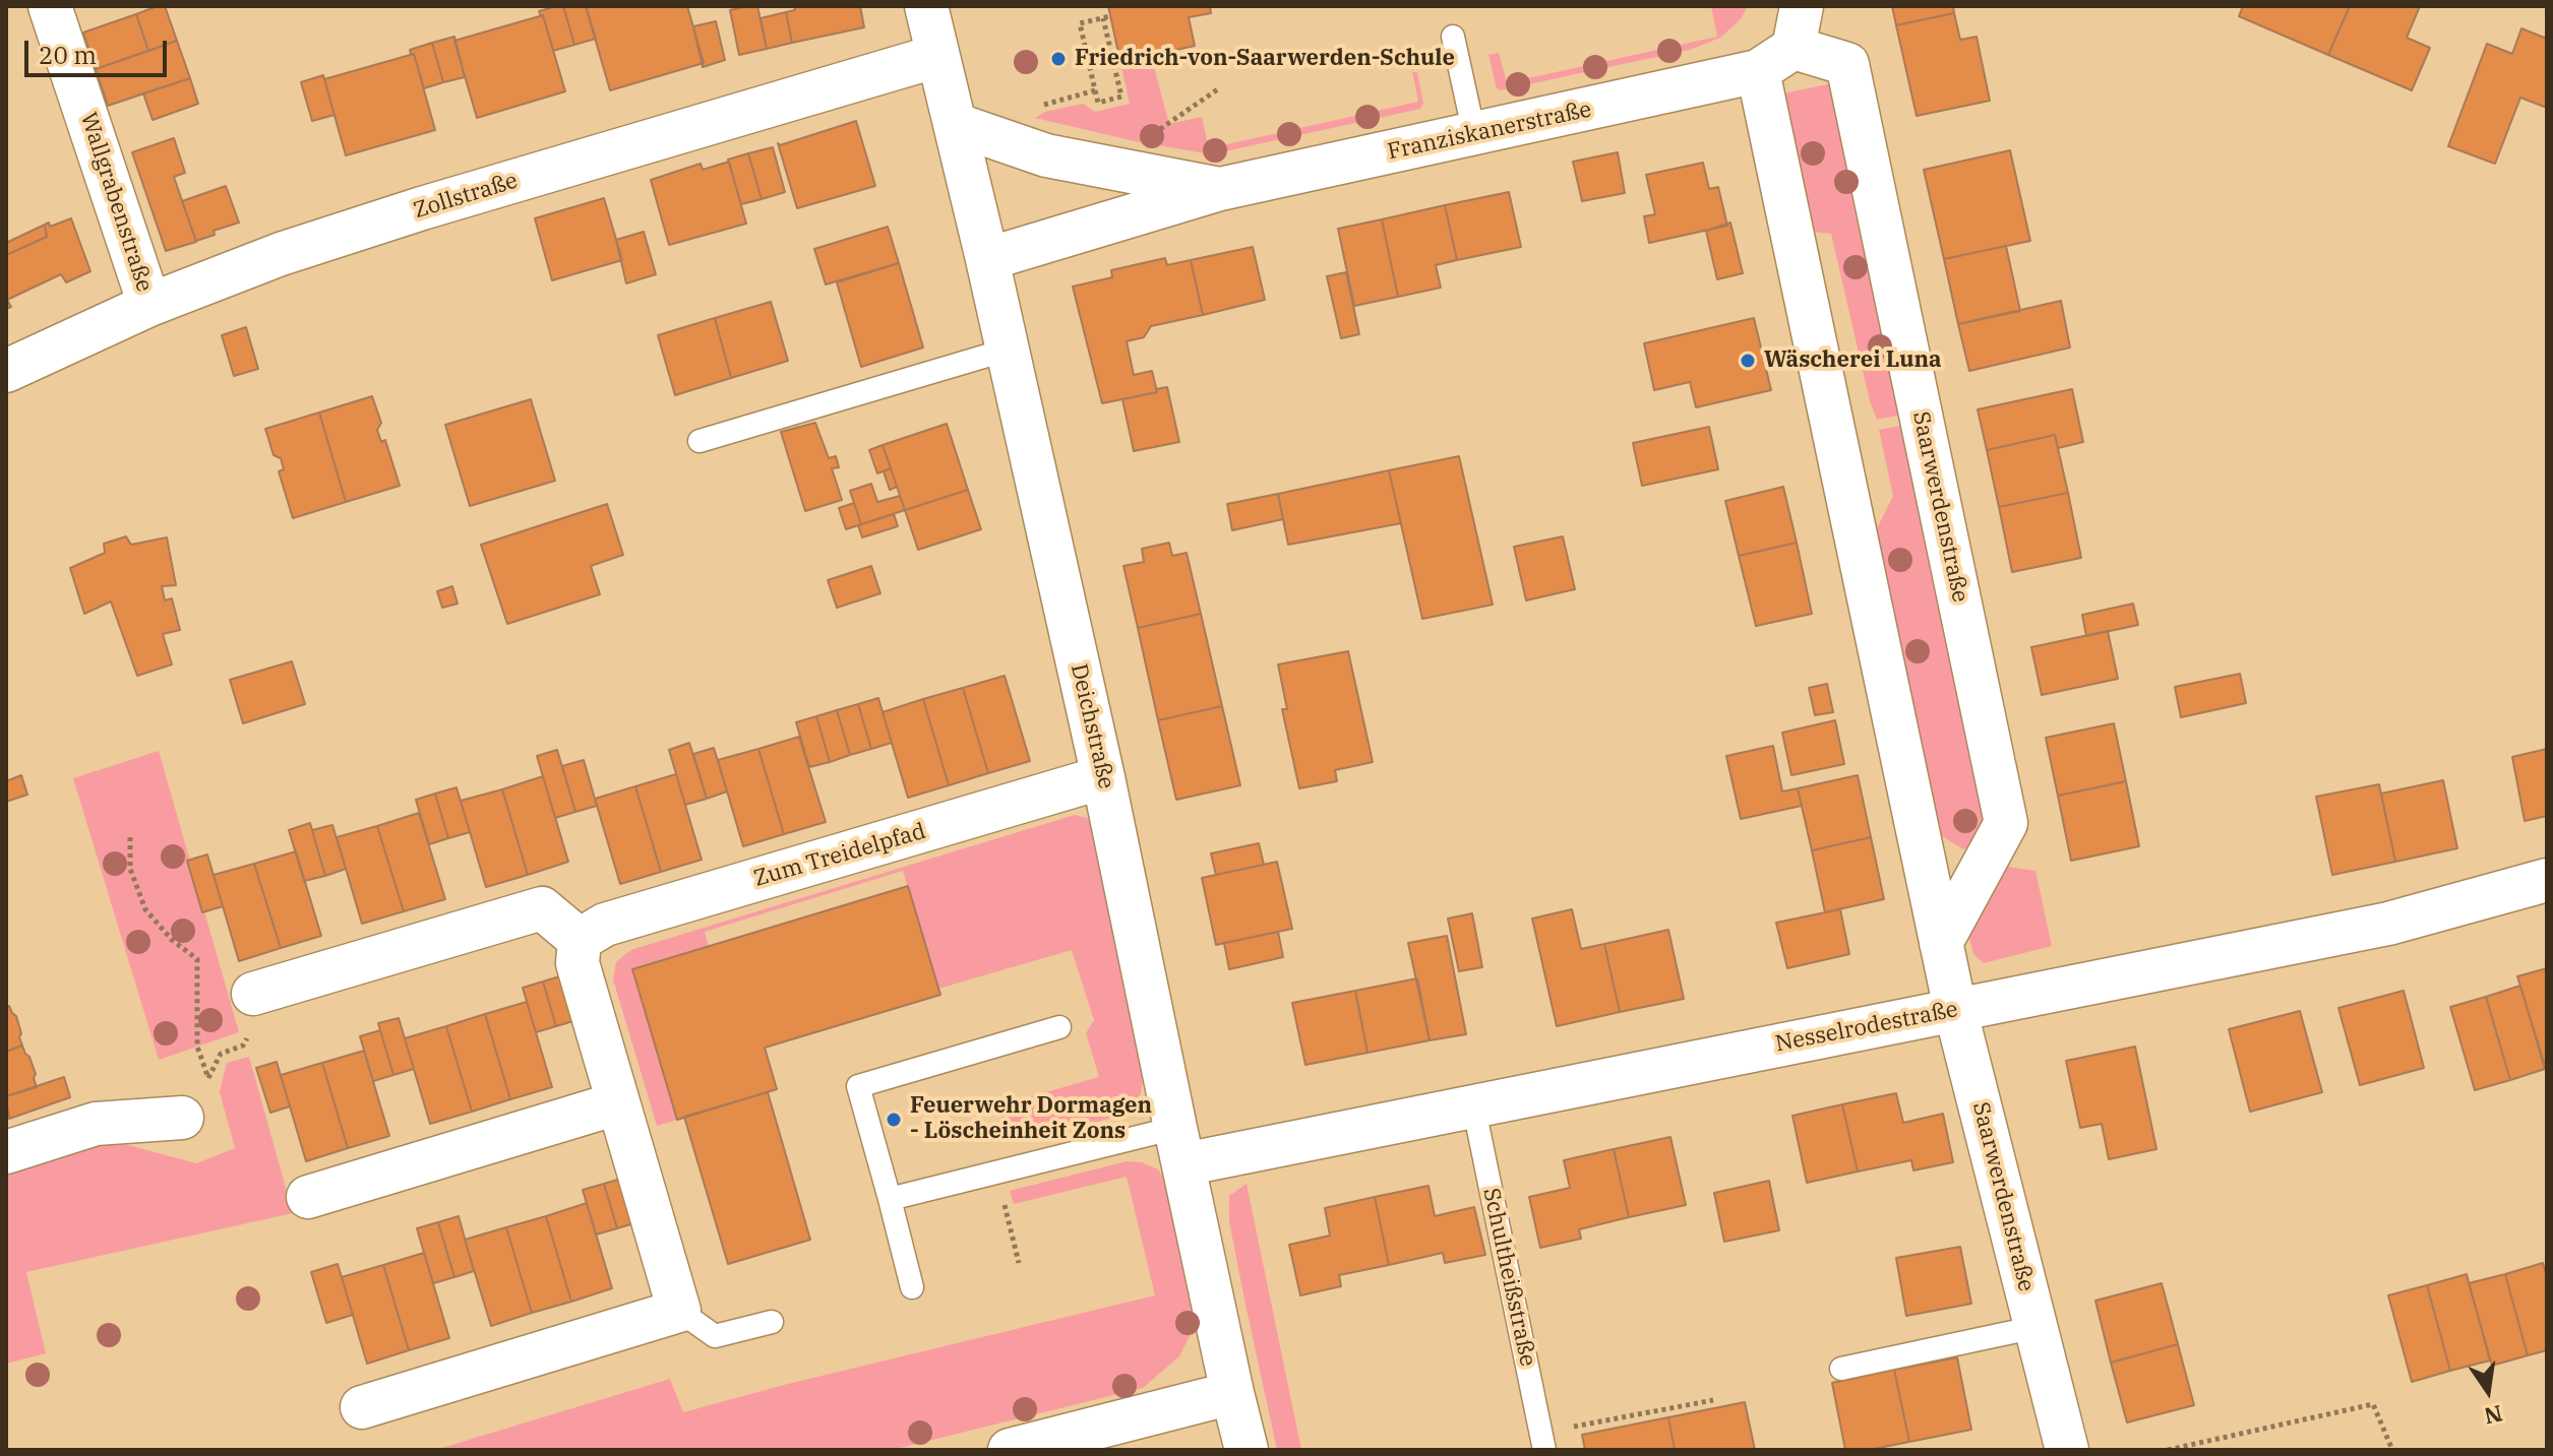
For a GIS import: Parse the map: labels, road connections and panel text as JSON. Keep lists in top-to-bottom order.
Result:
{
  "streets": {
    "street": [
      "Franziskanerstraße",
      "Zollstraße",
      "Wallgrabenstraße",
      "Saarwerdenstraße",
      "Deichstraße",
      "Zum Treidelpfad",
      "Nesselrodestraße"
    ],
    "lane": ["Schultheißstraße"]
  },
  "crossings": [
    ["Franziskanerstraße", "Saarwerdenstraße"],
    ["Franziskanerstraße", "Deichstraße"],
    ["Zollstraße", "Wallgrabenstraße"],
    ["Zollstraße", "Deichstraße"],
    ["Saarwerdenstraße", "Nesselrodestraße"],
    ["Deichstraße", "Zum Treidelpfad"],
    ["Deichstraße", "Nesselrodestraße"],
    ["Nesselrodestraße", "Schultheißstraße"]
  ],
  "places": ["Friedrich-von-Saarwerden-Schule", "Wäscherei Luna", "Feuerwehr Dormagen - Löscheinheit Zons"],
  "scale_bar": "20 m",
  "north": "bottom"
}
